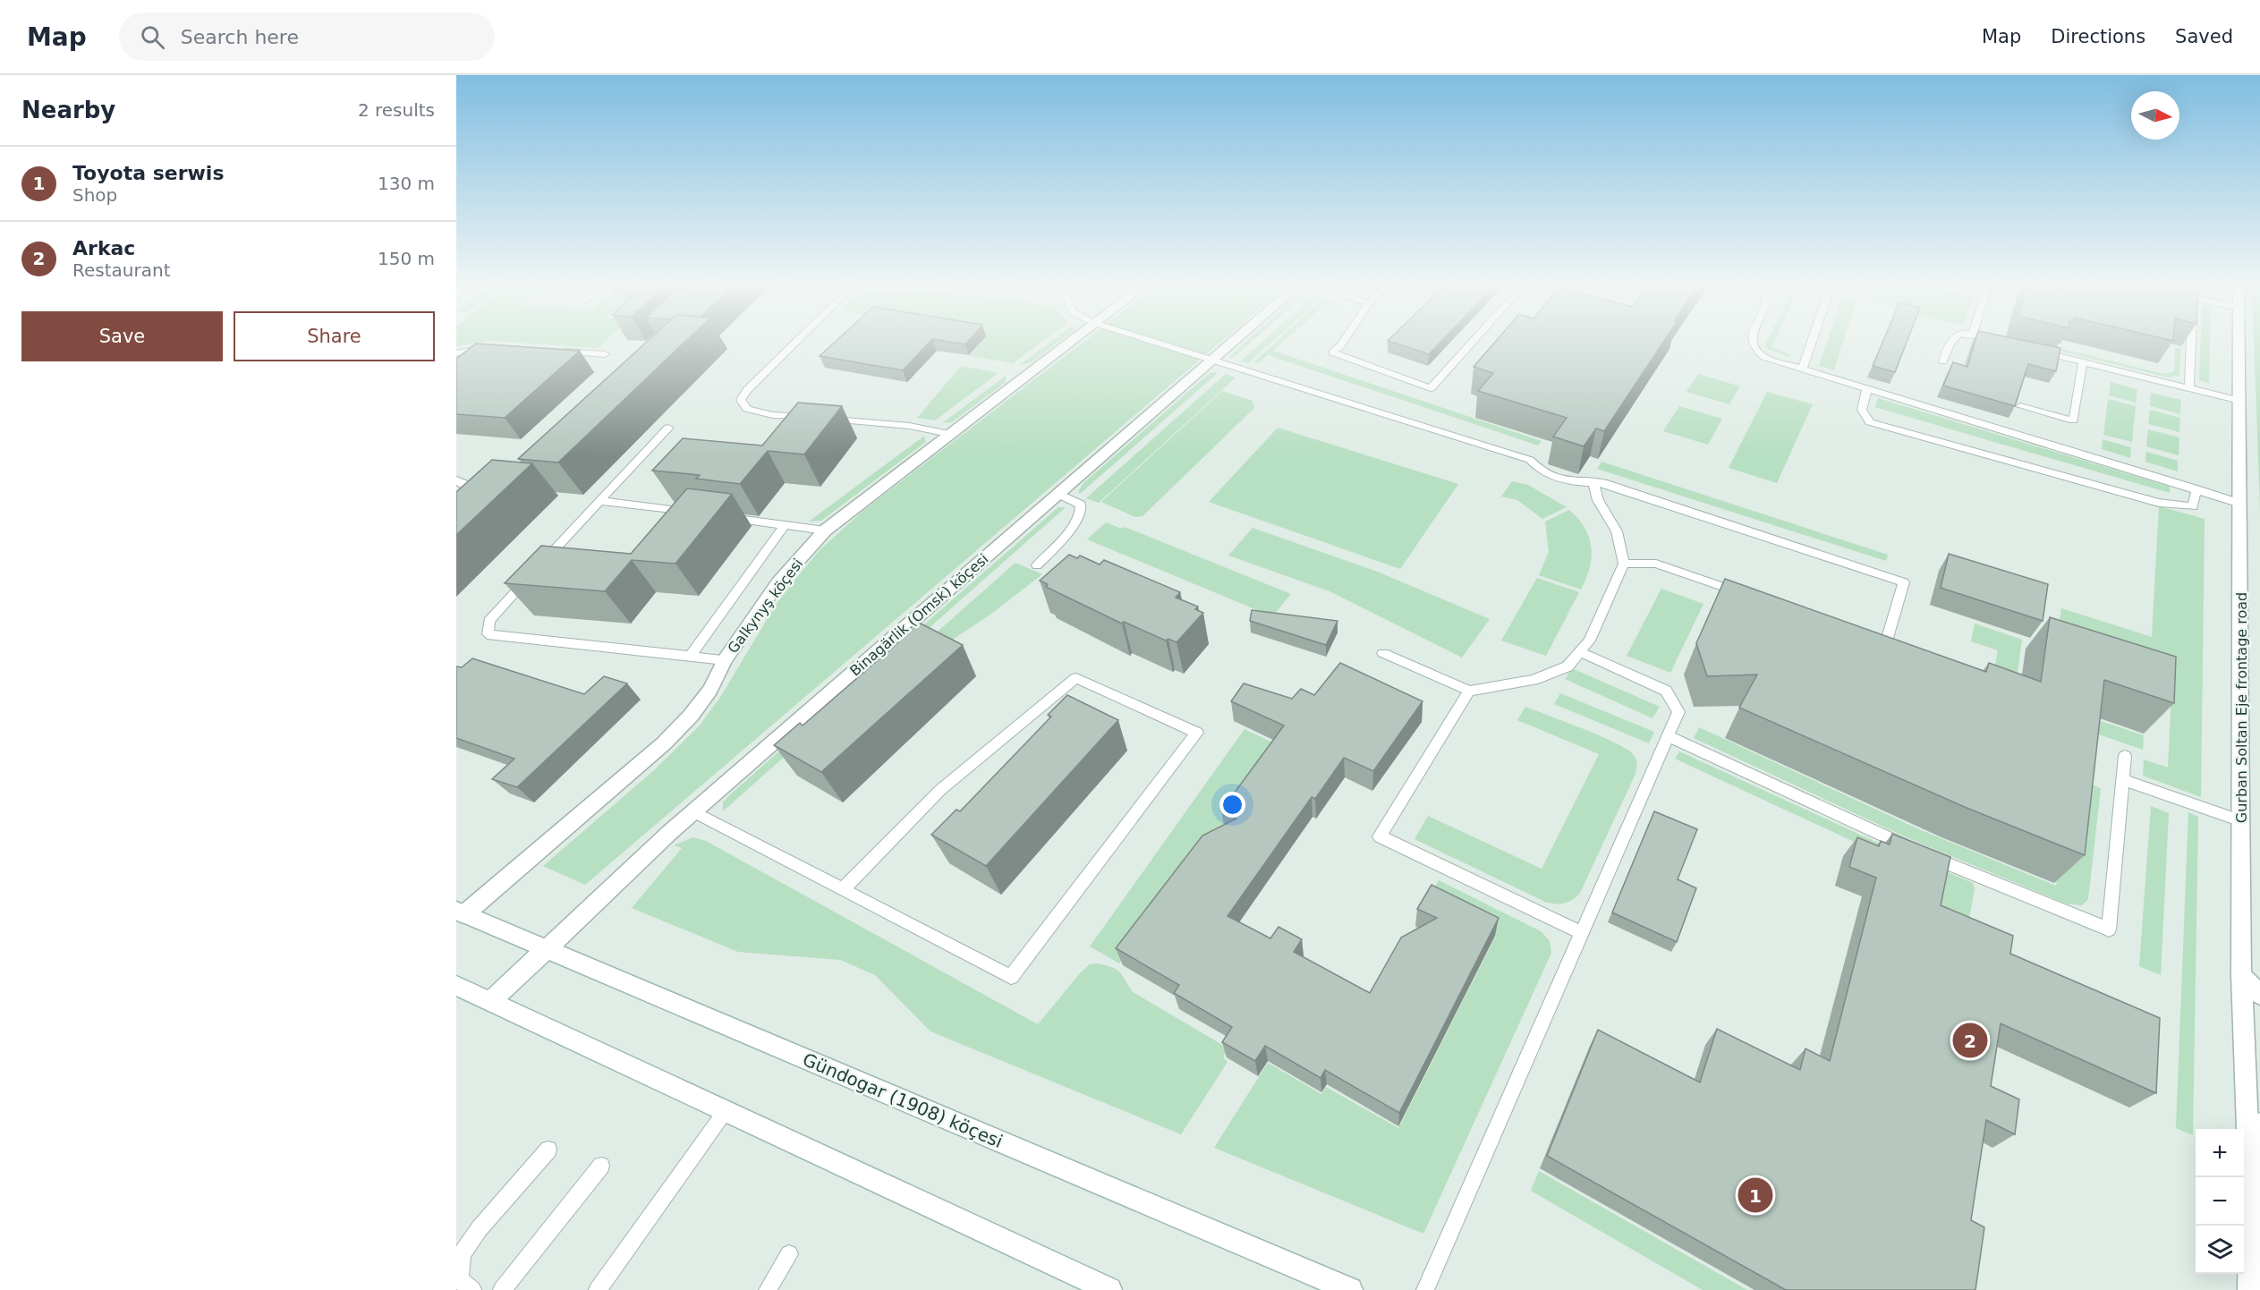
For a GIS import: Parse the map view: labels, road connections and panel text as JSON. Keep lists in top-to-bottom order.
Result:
{
  "streets": {
    "street": [
      "Galkynyş köçesi",
      "Binagärlik (Omsk) köçesi",
      "Gurban Soltan Eje frontage road",
      "Gündogar (1908) köçesi"
    ]
  },
  "crossings": [
    ["Galkynyş köçesi", "Gündogar (1908) köçesi"],
    ["Binagärlik (Omsk) köçesi", "Gündogar (1908) köçesi"]
  ],
  "north": "right",
  "page": {
    "header": "Map",
    "search": "Search here",
    "nav": ["Map", "Directions", "Saved"],
    "heading": ["Nearby", "2 results"],
    "list": [
      {
        "mark": "1",
        "name": "Toyota serwis",
        "note": "Shop",
        "value": "130 m"
      },
      {
        "mark": "2",
        "name": "Arkac",
        "note": "Restaurant",
        "value": "150 m"
      }
    ],
    "buttons": ["Save", "Share"],
    "pins": ["2", "1"],
    "map_buttons": ["+", "−"]
  }
}
